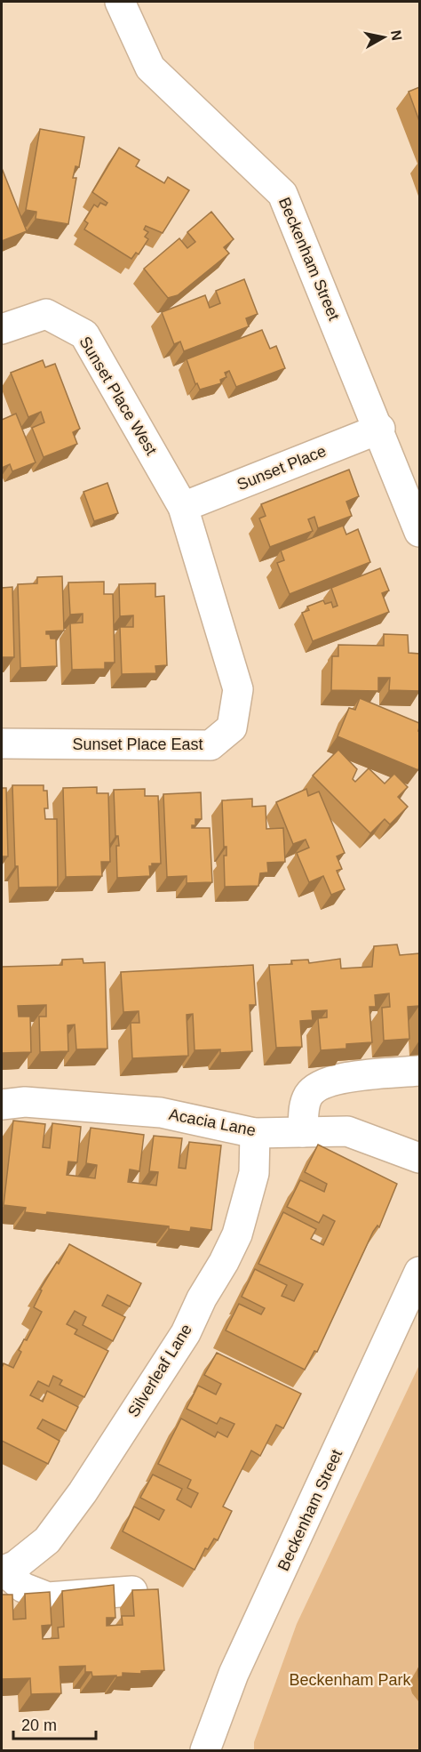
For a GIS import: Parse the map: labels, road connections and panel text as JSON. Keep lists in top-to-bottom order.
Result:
{
  "streets": {
    "street": [
      "Beckenham Street",
      "Sunset Place West",
      "Sunset Place",
      "Sunset Place East",
      "Acacia Lane",
      "Silverleaf Lane"
    ]
  },
  "crossings": [
    ["Beckenham Street", "Sunset Place"],
    ["Sunset Place West", "Sunset Place"],
    ["Sunset Place West", "Sunset Place East"],
    ["Sunset Place", "Sunset Place East"],
    ["Acacia Lane", "Silverleaf Lane"]
  ],
  "parks": ["Beckenham Park"],
  "scale_bar": "20 m",
  "north": "right"
}
